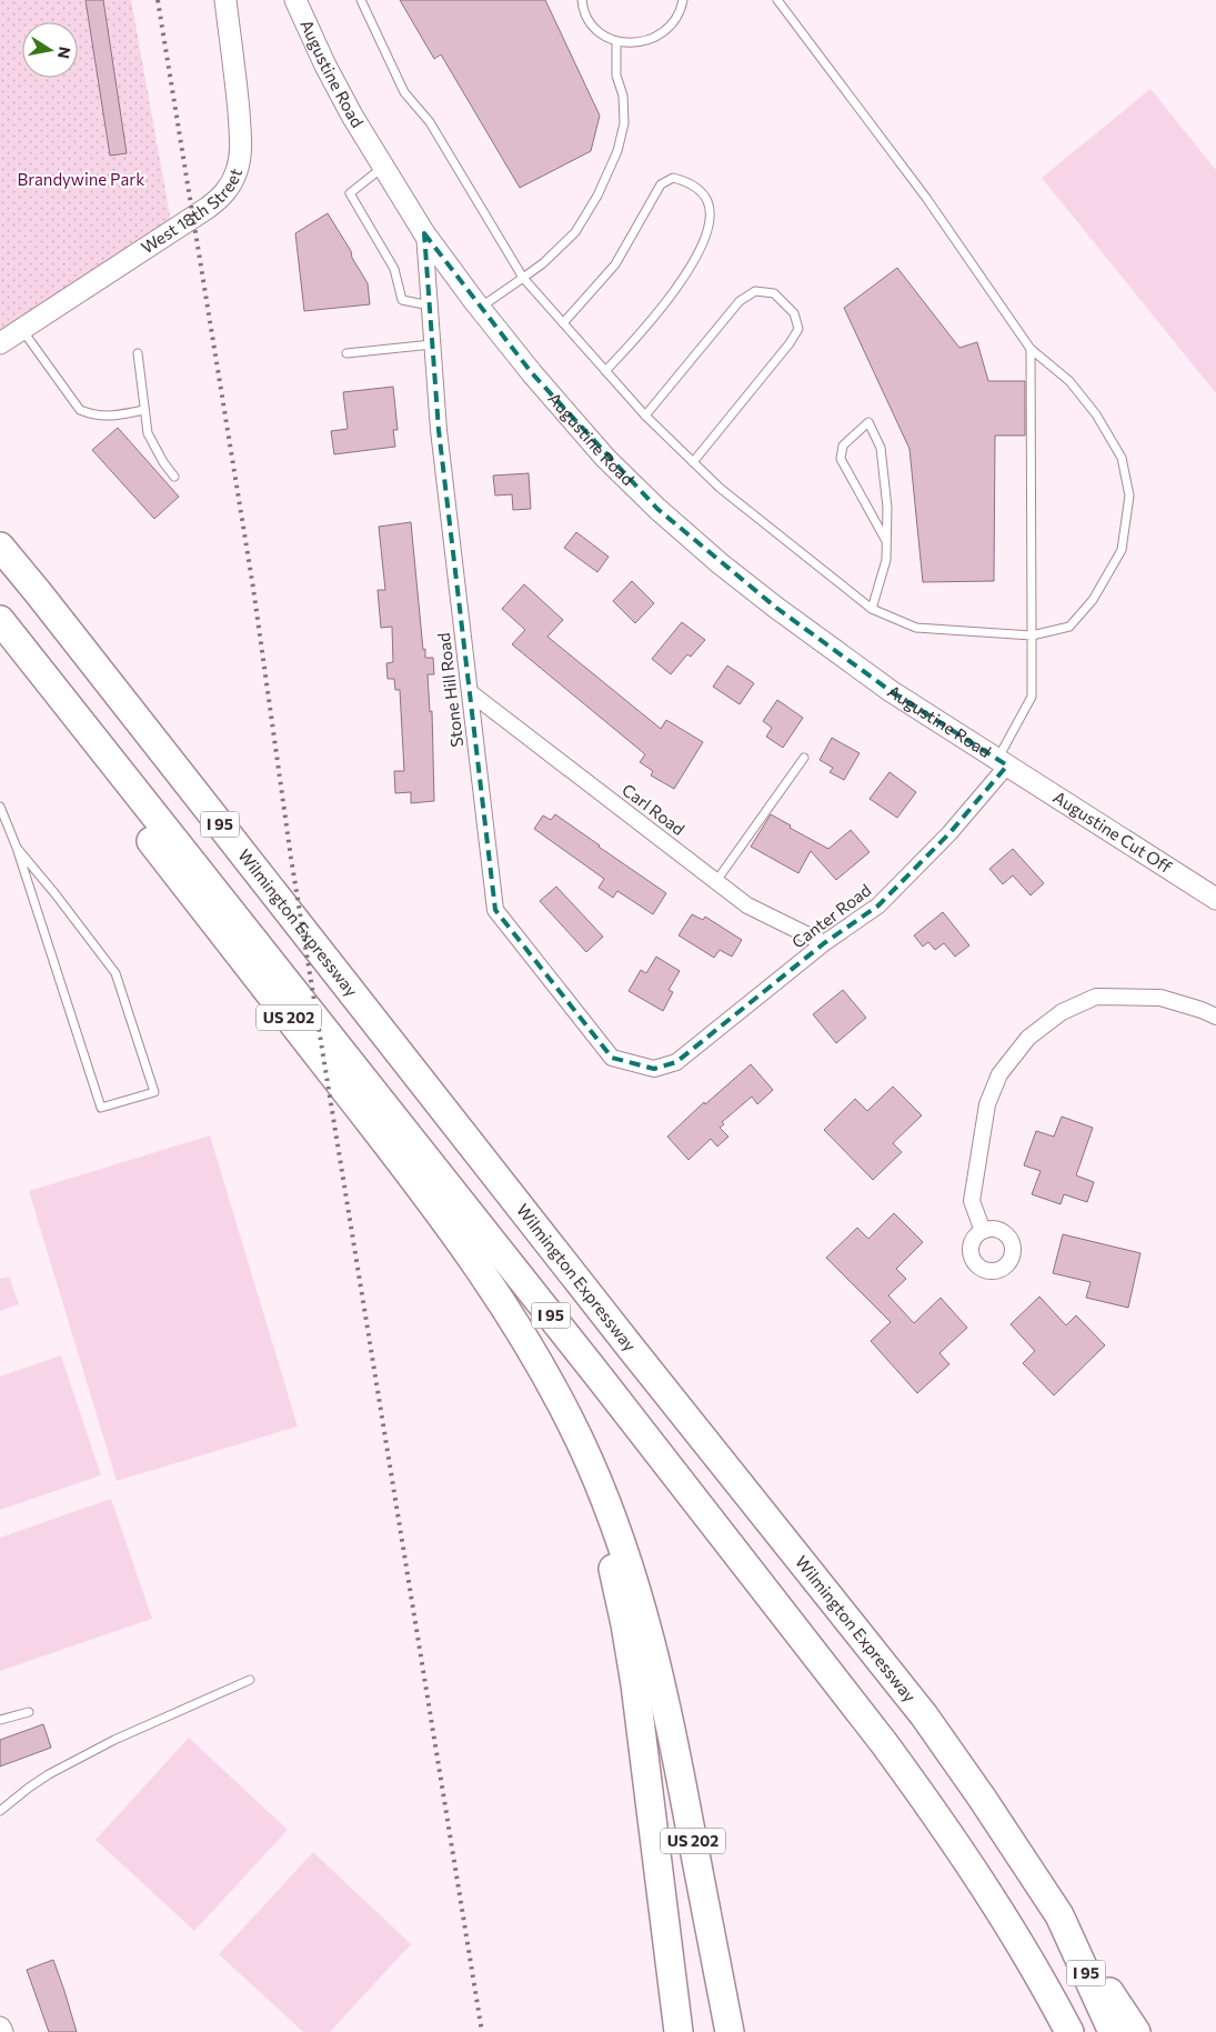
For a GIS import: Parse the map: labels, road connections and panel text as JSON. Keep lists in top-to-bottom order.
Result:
{
  "streets": {
    "highway": ["I 95", "Wilmington Expressway", "US 202"],
    "street": [
      "Augustine Road",
      "West 18th Street",
      "Stone Hill Road",
      "Carl Road",
      "Augustine Cut Off",
      "Canter Road"
    ]
  },
  "crossings": [
    ["Augustine Road", "Stone Hill Road"],
    ["Augustine Road", "Augustine Cut Off"],
    ["Augustine Road", "Canter Road"],
    ["Stone Hill Road", "Carl Road"],
    ["Stone Hill Road", "Canter Road"],
    ["Carl Road", "Canter Road"],
    ["Augustine Cut Off", "Canter Road"]
  ],
  "parks": ["Brandywine Park"],
  "north": "right"
}
